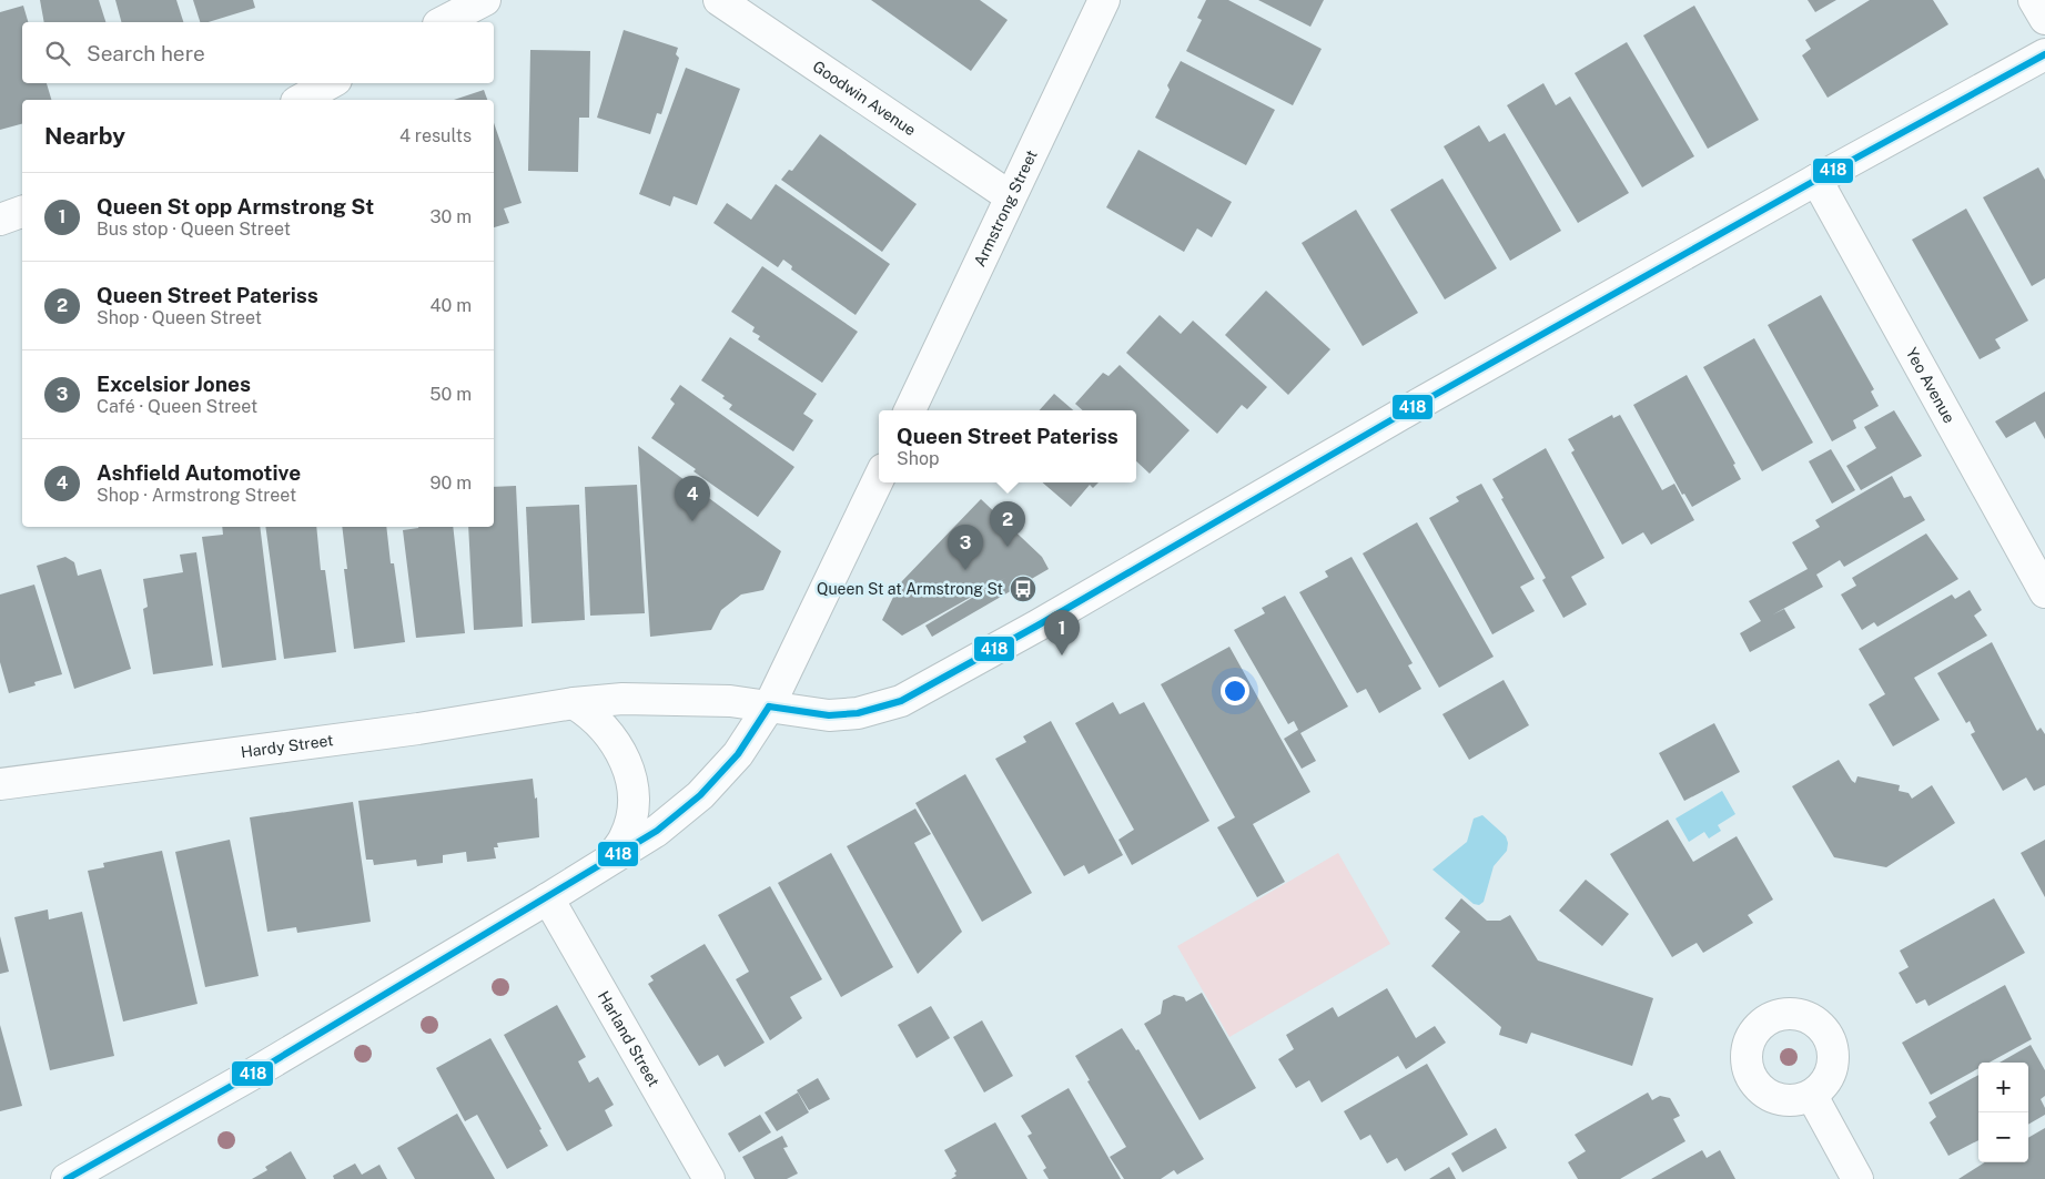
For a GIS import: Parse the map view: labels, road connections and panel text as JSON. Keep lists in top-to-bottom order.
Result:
{
  "streets": {
    "street": [
      "Goodwin Avenue",
      "Armstrong Street",
      "Yeo Avenue",
      "Hardy Street",
      "Harland Street"
    ]
  },
  "crossings": [
    ["Goodwin Avenue", "Armstrong Street"],
    ["Yeo Avenue", "Hardy Street"]
  ],
  "places": {
    "bus stop": ["Queen St at Armstrong St"]
  },
  "lines": ["transit line 418"],
  "page": {
    "search": "Search here",
    "heading": ["Nearby", "4 results"],
    "list": [
      {
        "mark": "1",
        "name": "Queen St opp Armstrong St",
        "note": "Bus stop · Queen Street",
        "value": "30 m"
      },
      {
        "mark": "2",
        "name": "Queen Street Pateriss",
        "note": "Shop · Queen Street",
        "value": "40 m"
      },
      {
        "mark": "3",
        "name": "Excelsior Jones",
        "note": "Café · Queen Street",
        "value": "50 m"
      },
      {
        "mark": "4",
        "name": "Ashfield Automotive",
        "note": "Shop · Armstrong Street",
        "value": "90 m"
      }
    ],
    "popup": ["Queen Street Pateriss", "Shop"],
    "pins": [
      "4",
      "2",
      "3",
      "1"
    ],
    "map_buttons": ["+", "−"]
  }
}
